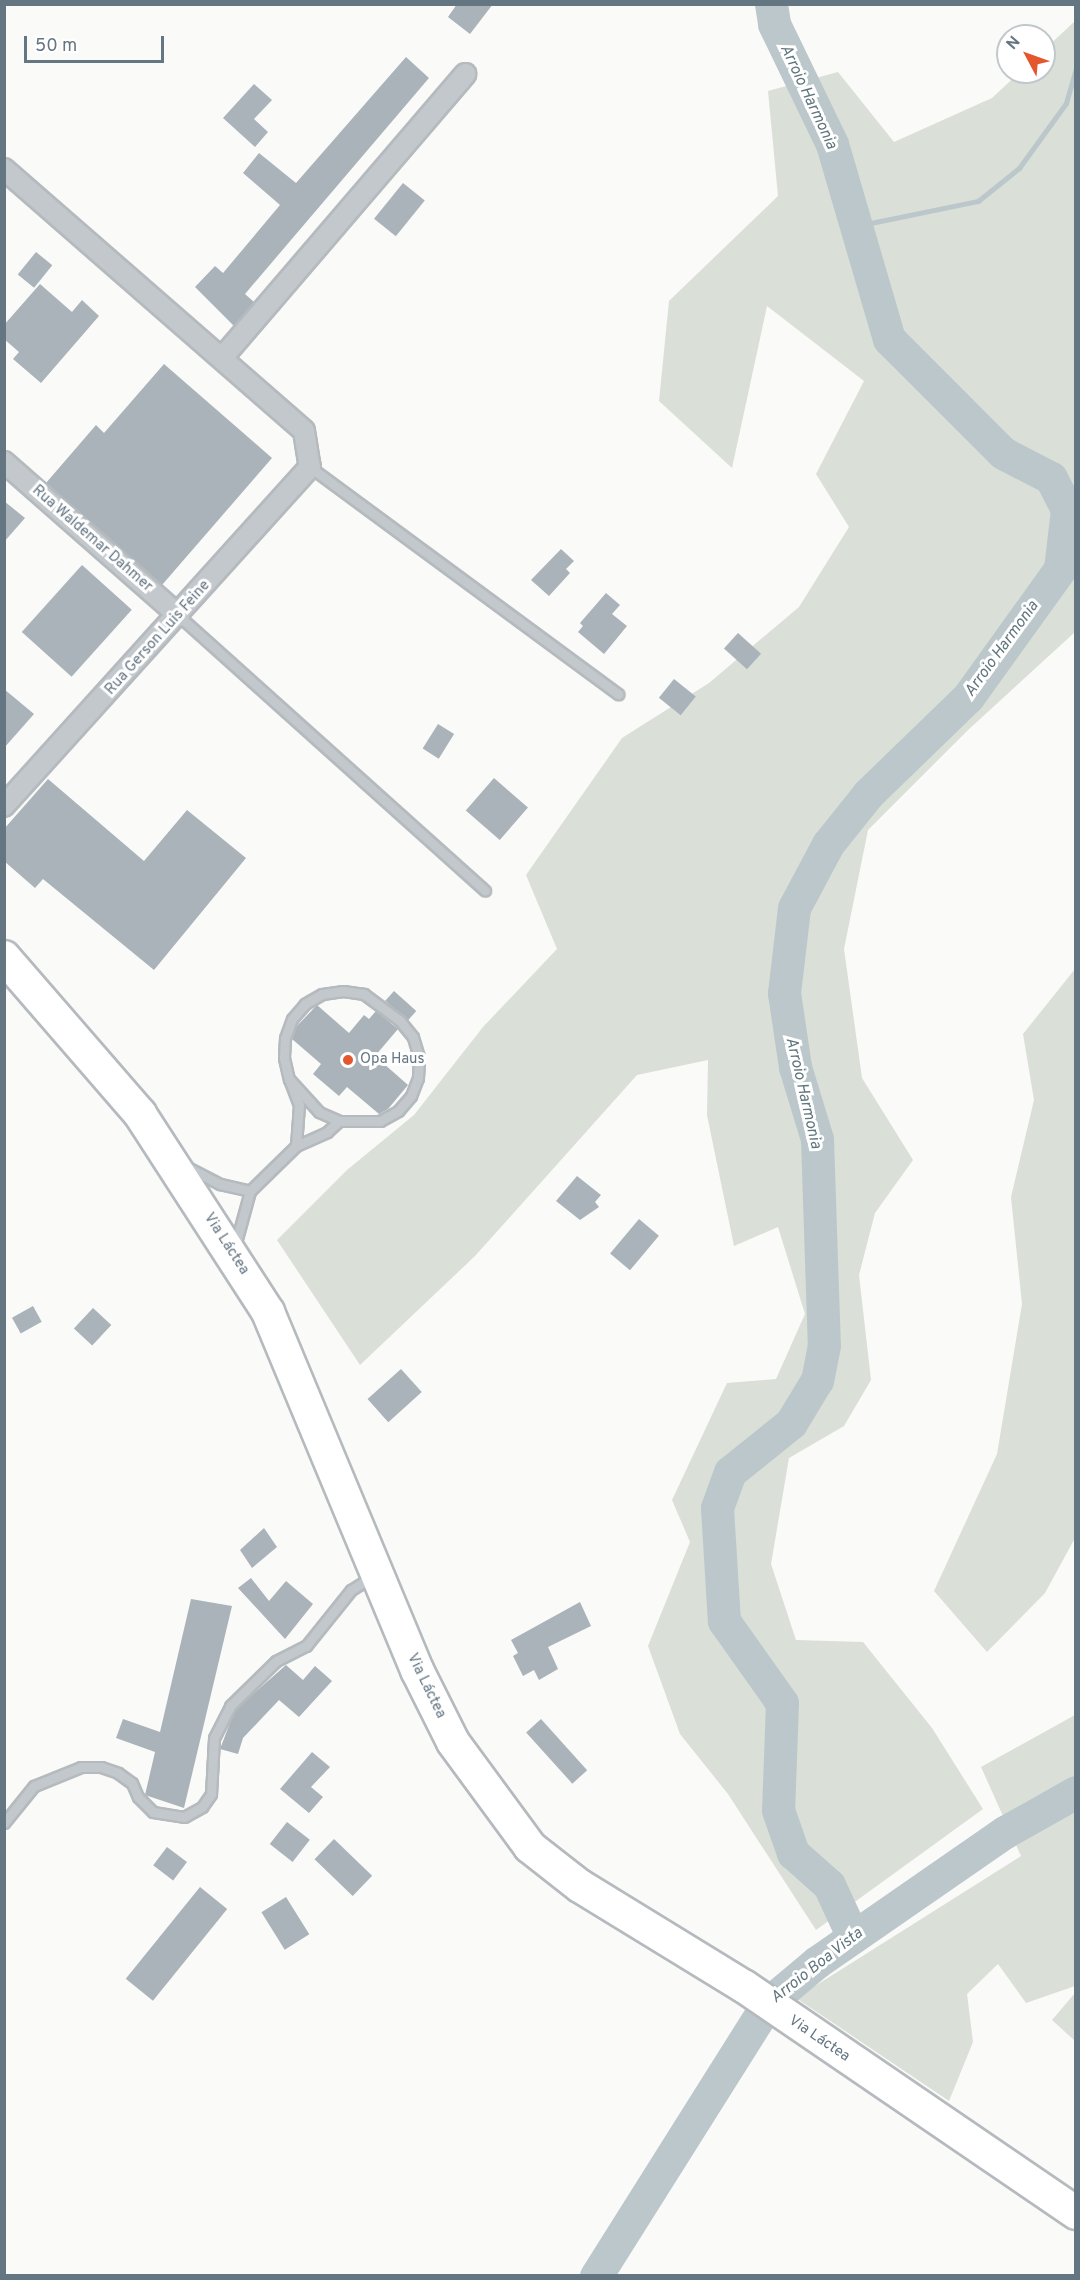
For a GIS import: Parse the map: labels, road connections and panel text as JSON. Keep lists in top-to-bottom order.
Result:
{
  "streets": {
    "main road": ["Via Láctea"],
    "street": ["Rua Waldemar Dahmer", "Rua Gerson Luis Feine"]
  },
  "crossings": [
    ["Rua Waldemar Dahmer", "Rua Gerson Luis Feine"]
  ],
  "water": ["Arroio Harmonia", "Arroio Boa Vista"],
  "places": ["Opa Haus"],
  "scale_bar": "50 m",
  "north": "top left"
}
